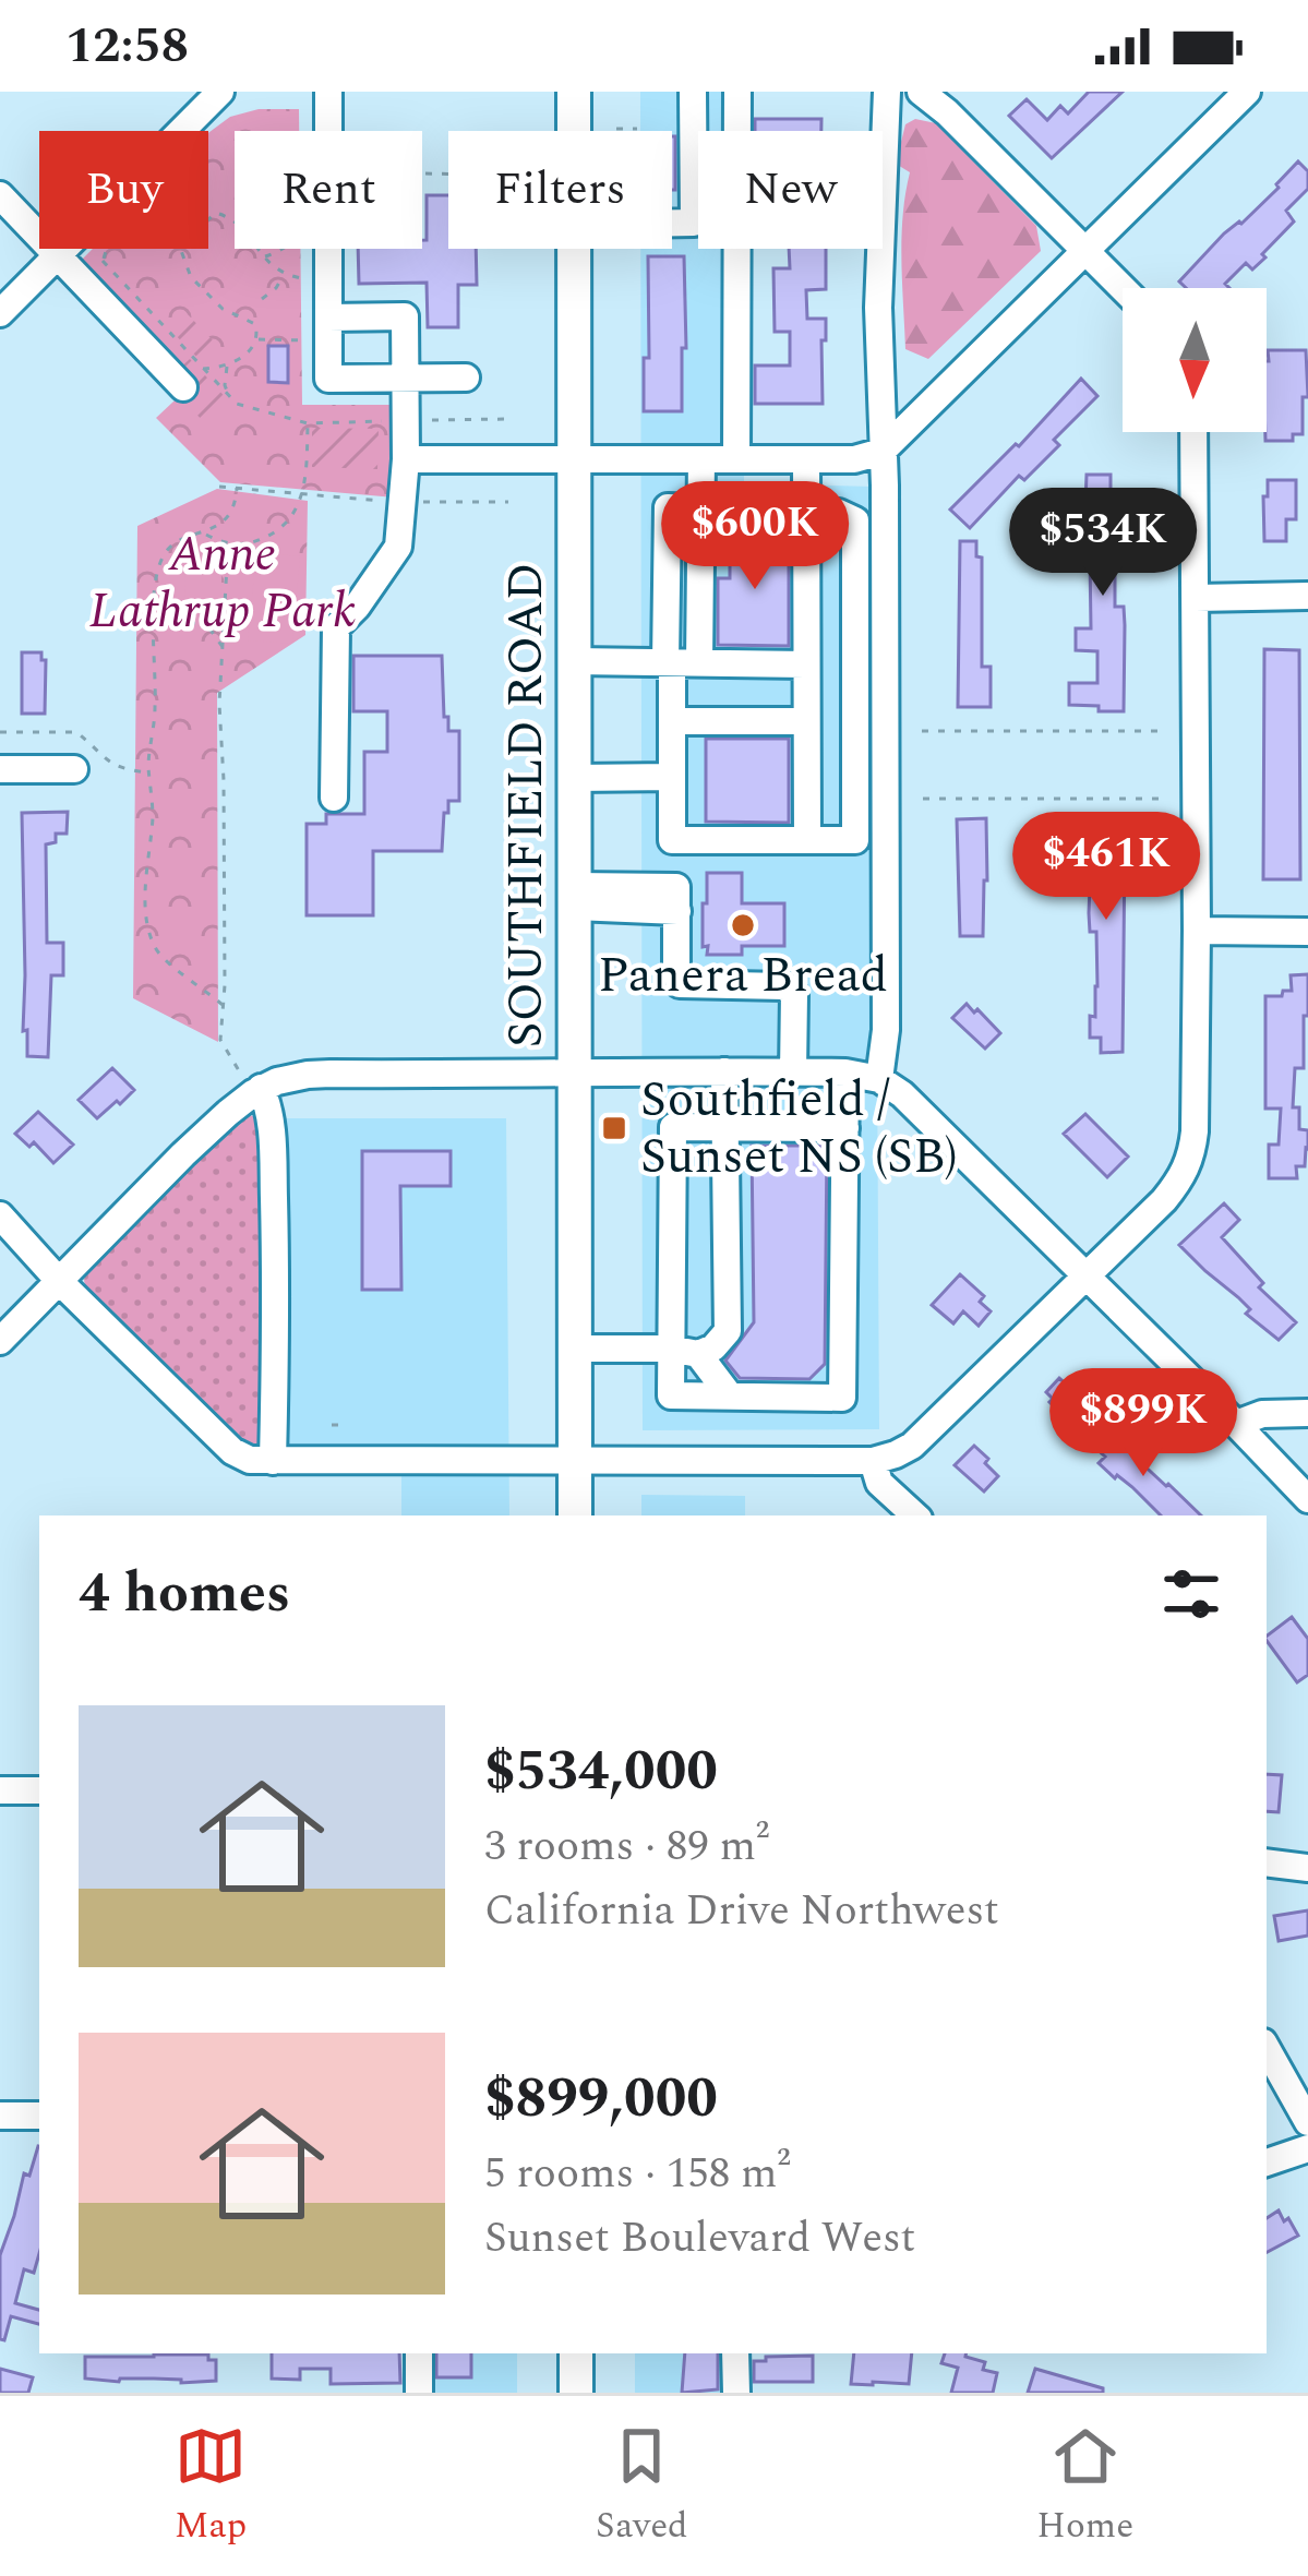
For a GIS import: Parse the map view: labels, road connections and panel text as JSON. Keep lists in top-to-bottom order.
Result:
{
  "streets": {
    "main road": ["SOUTHFIELD ROAD"]
  },
  "parks": ["Anne Lathrup Park"],
  "places": {
    "other": ["Panera Bread"],
    "transit": ["Southfield / Sunset NS (SB)"]
  },
  "north": "bottom",
  "page": {
    "status": "12:58",
    "chip": [
      "Buy",
      "Rent",
      "Filters",
      "New"
    ],
    "price": [
      "$600K",
      "$534K",
      "$461K",
      "$899K"
    ],
    "heading": "4 homes",
    "list": [
      {
        "name": "$534,000",
        "note": "3 rooms · 89 m² · California Drive Northwest"
      },
      {
        "name": "$899,000",
        "note": "5 rooms · 158 m² · Sunset Boulevard West"
      }
    ],
    "tabs": ["Map", "Saved", "Home"]
  }
}
